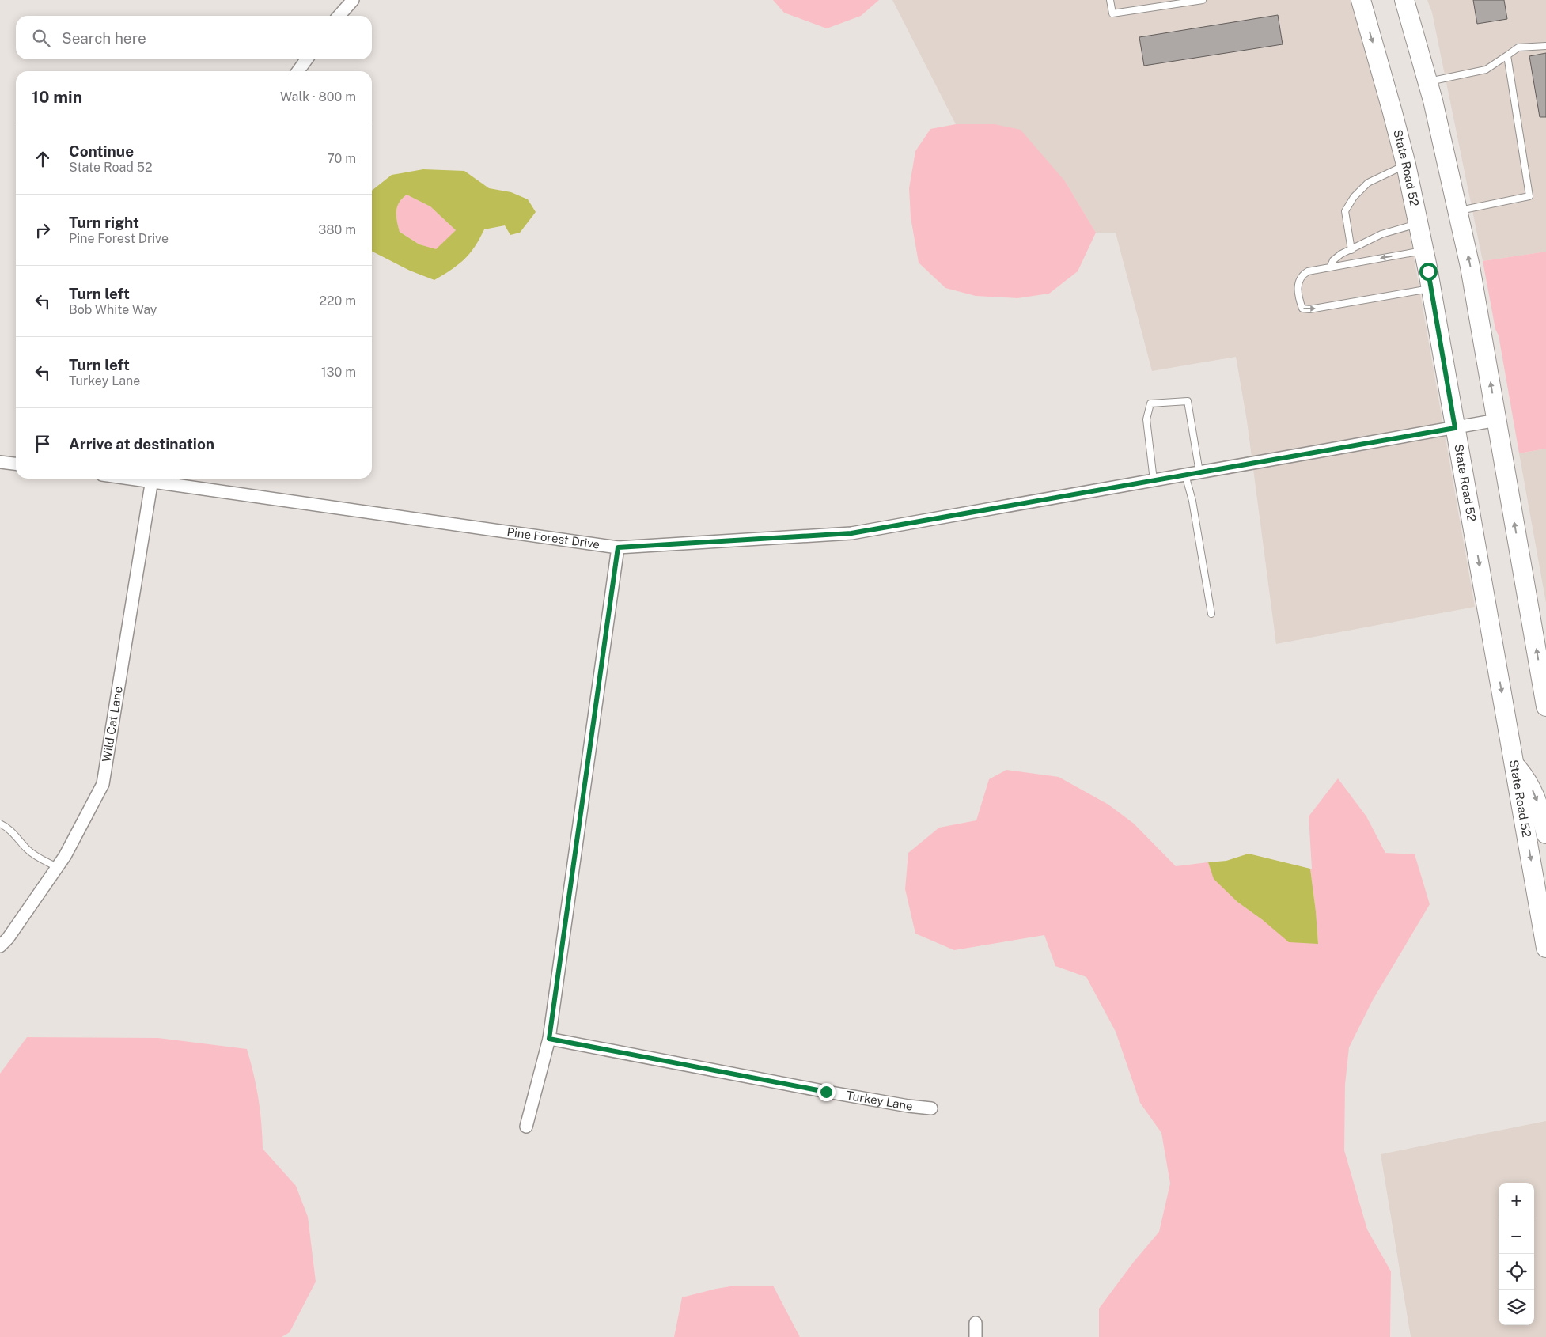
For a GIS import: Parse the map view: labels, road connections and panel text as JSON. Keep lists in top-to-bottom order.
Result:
{
  "streets": {
    "main road": ["State Road 52"],
    "street": ["Pine Forest Drive", "Wild Cat Lane", "Turkey Lane"]
  },
  "crossings": [
    ["State Road 52", "Pine Forest Drive"]
  ],
  "page": {
    "search": "Search here",
    "heading": ["10 min", "Walk · 800 m"],
    "list": [
      ["Continue", "State Road 52", "70 m"],
      ["Turn right", "Pine Forest Drive", "380 m"],
      ["Turn left", "Bob White Way", "220 m"],
      ["Turn left", "Turkey Lane", "130 m"],
      "Arrive at destination"
    ],
    "map_buttons": ["+", "−"]
  }
}
